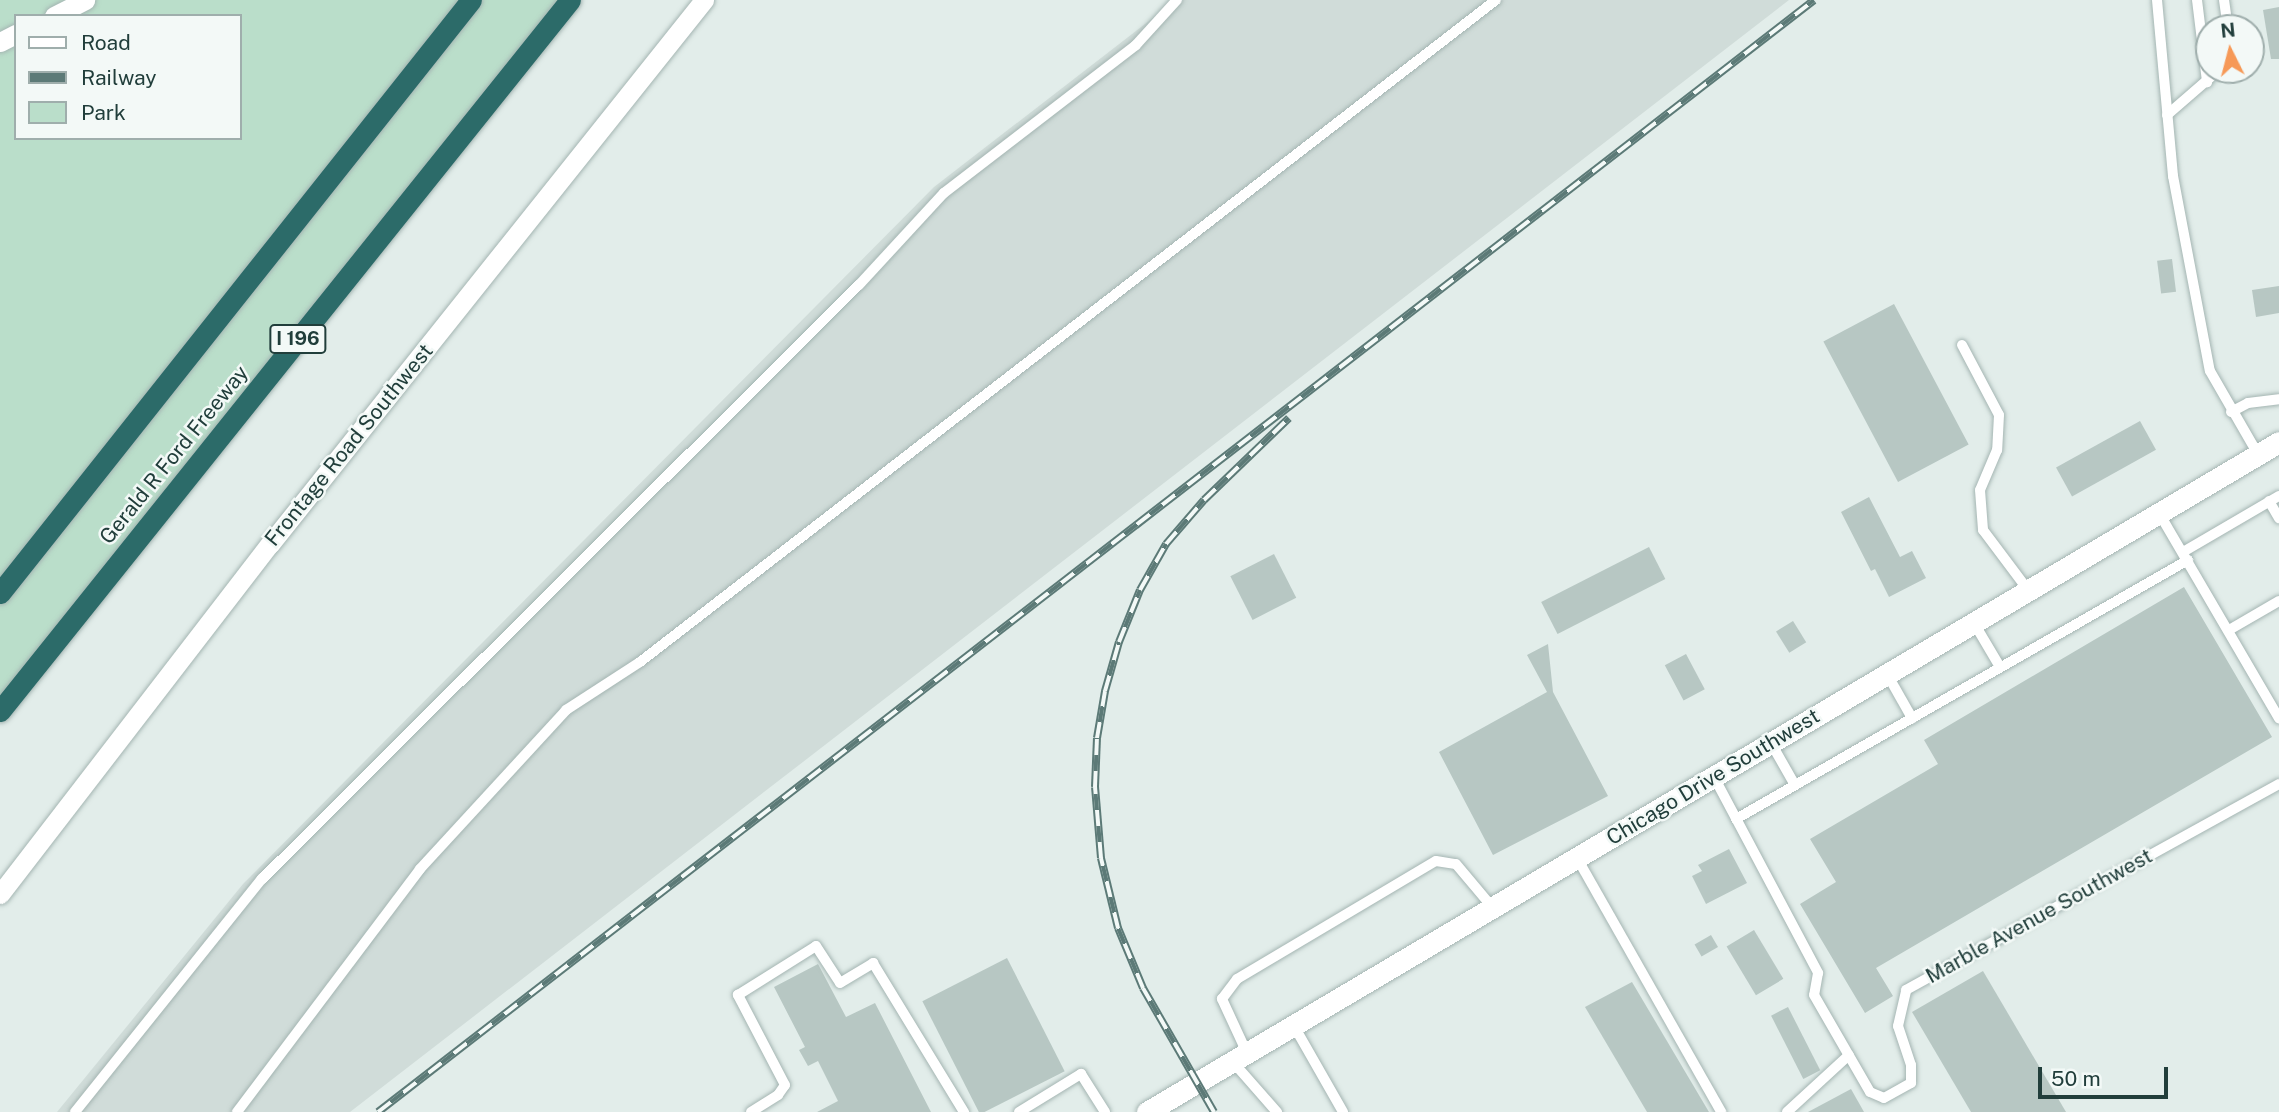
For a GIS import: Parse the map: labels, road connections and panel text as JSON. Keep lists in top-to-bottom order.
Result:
{
  "streets": {
    "highway": ["I 196", "Gerald R Ford Freeway"],
    "main road": ["Chicago Drive Southwest"],
    "street": ["Frontage Road Southwest"],
    "lane": ["Marble Avenue Southwest"]
  },
  "crossings": [
    ["Chicago Drive Southwest", "Marble Avenue Southwest"]
  ],
  "legend": ["Road", "Railway", "Park"],
  "scale_bar": "50 m",
  "north": "top"
}
